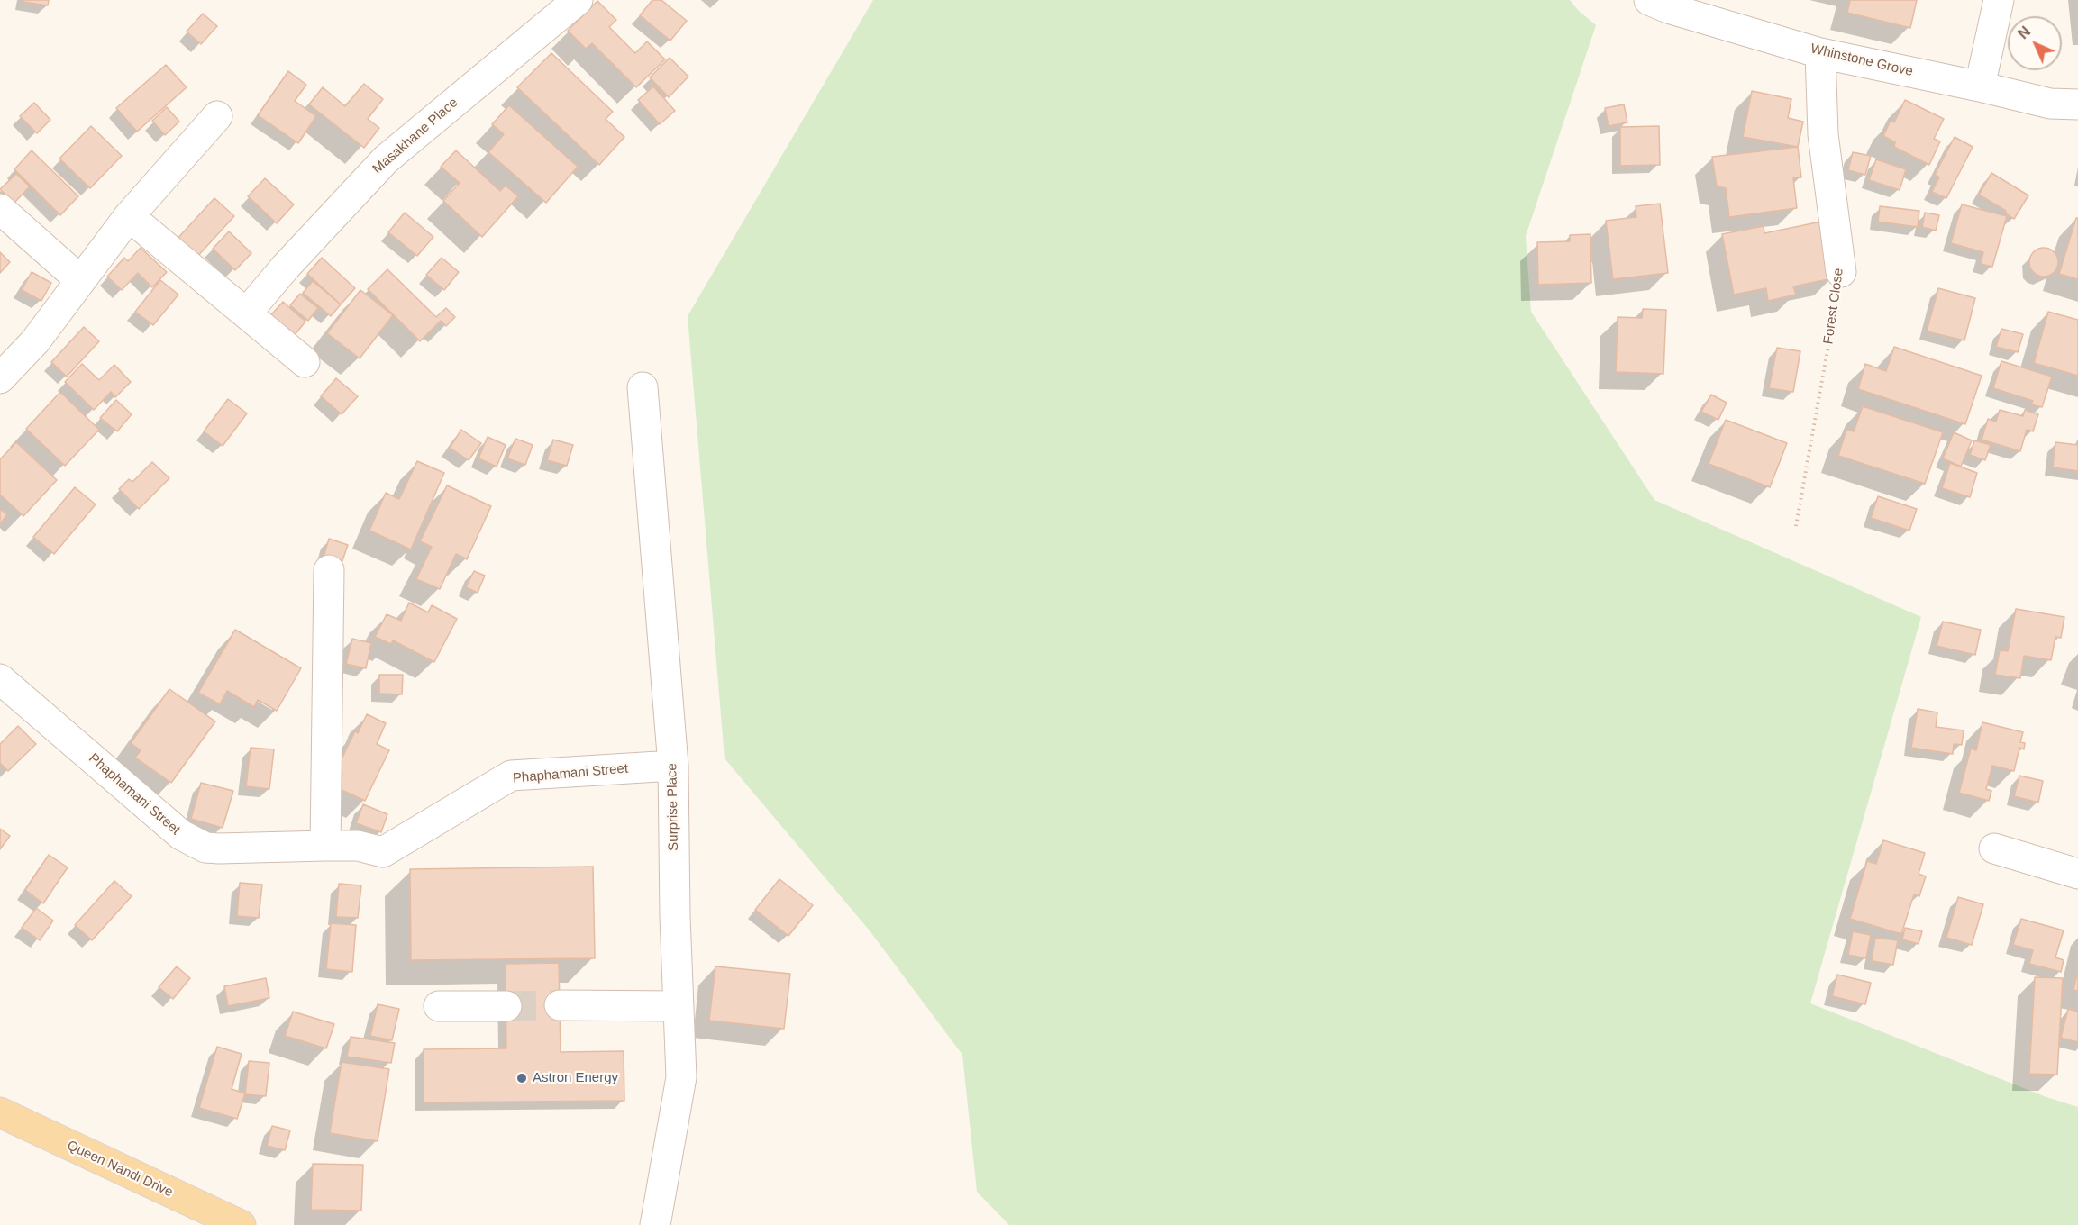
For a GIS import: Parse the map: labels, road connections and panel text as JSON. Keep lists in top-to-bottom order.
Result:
{
  "streets": {
    "main road": ["Queen Nandi Drive"],
    "street": [
      "Whinstone Grove",
      "Masakhane Place",
      "Forest Close",
      "Phaphamani Street",
      "Surprise Place"
    ]
  },
  "crossings": [
    ["Whinstone Grove", "Forest Close"],
    ["Phaphamani Street", "Surprise Place"]
  ],
  "places": ["Astron Energy"],
  "north": "top left"
}
